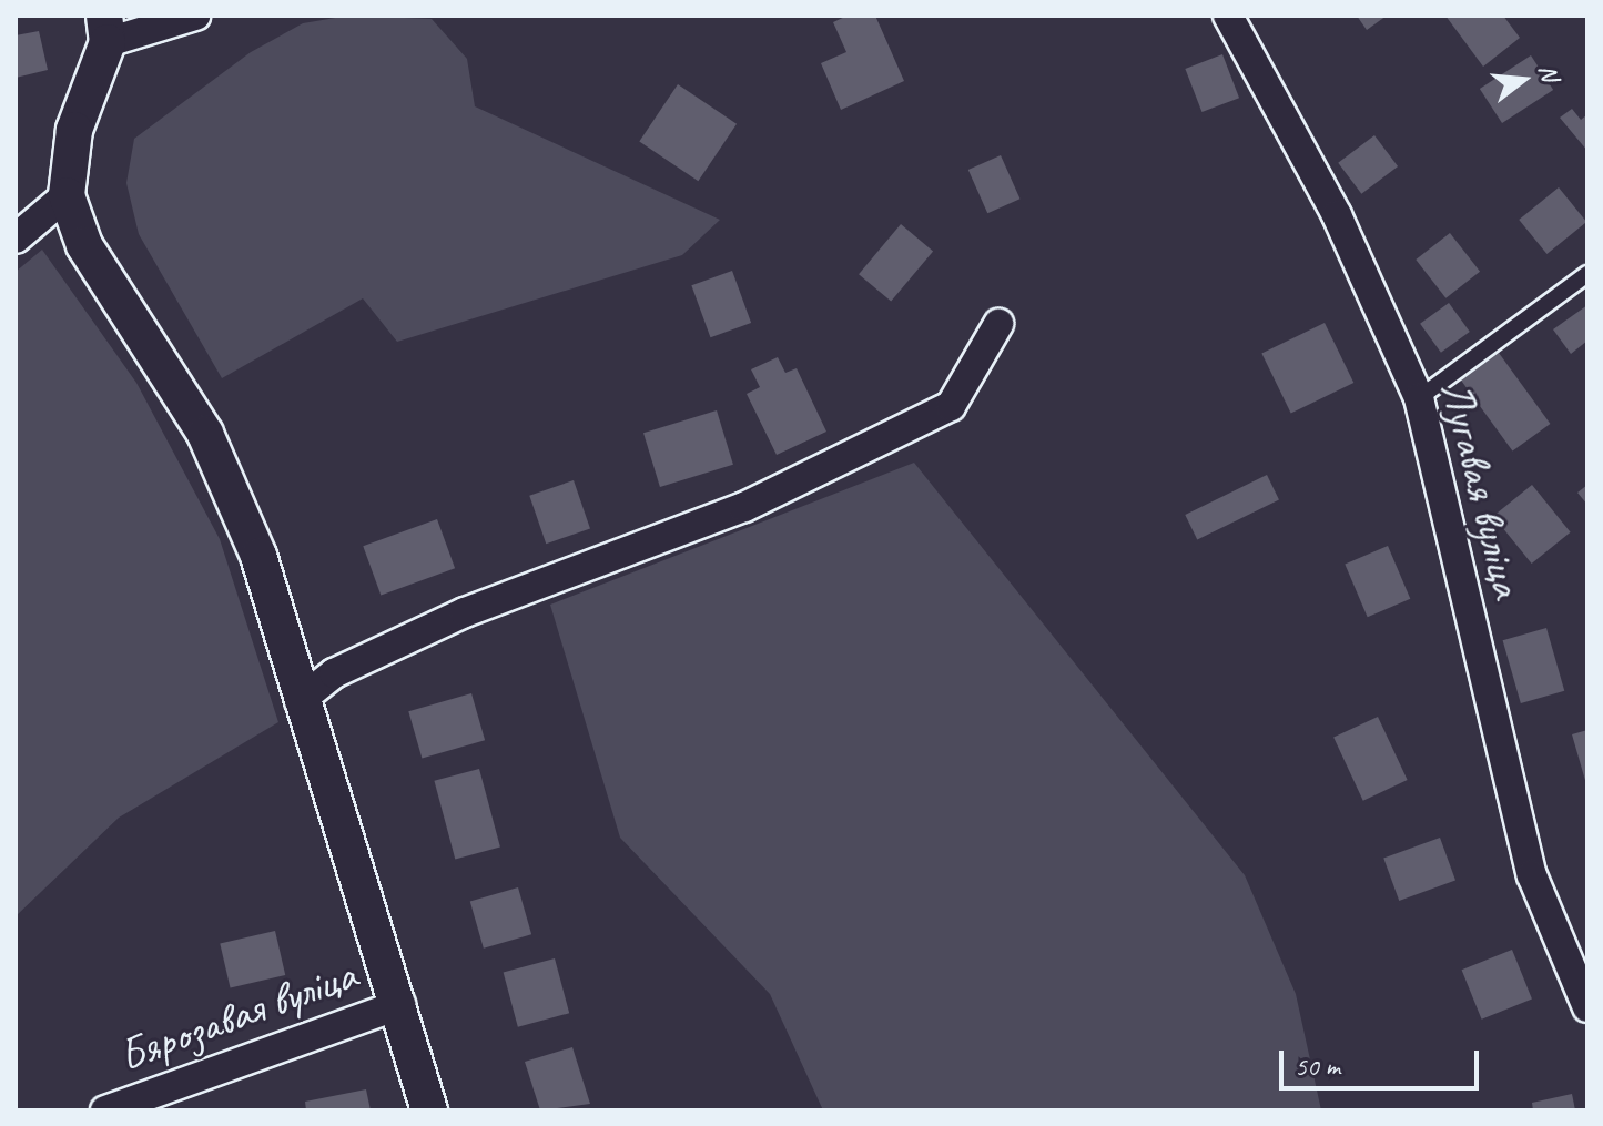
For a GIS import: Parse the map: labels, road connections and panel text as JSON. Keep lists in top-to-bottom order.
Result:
{
  "streets": {
    "street": ["Лугавая вуліца", "Бярозавая вуліца"]
  },
  "scale_bar": "50 m",
  "north": "right"
}
